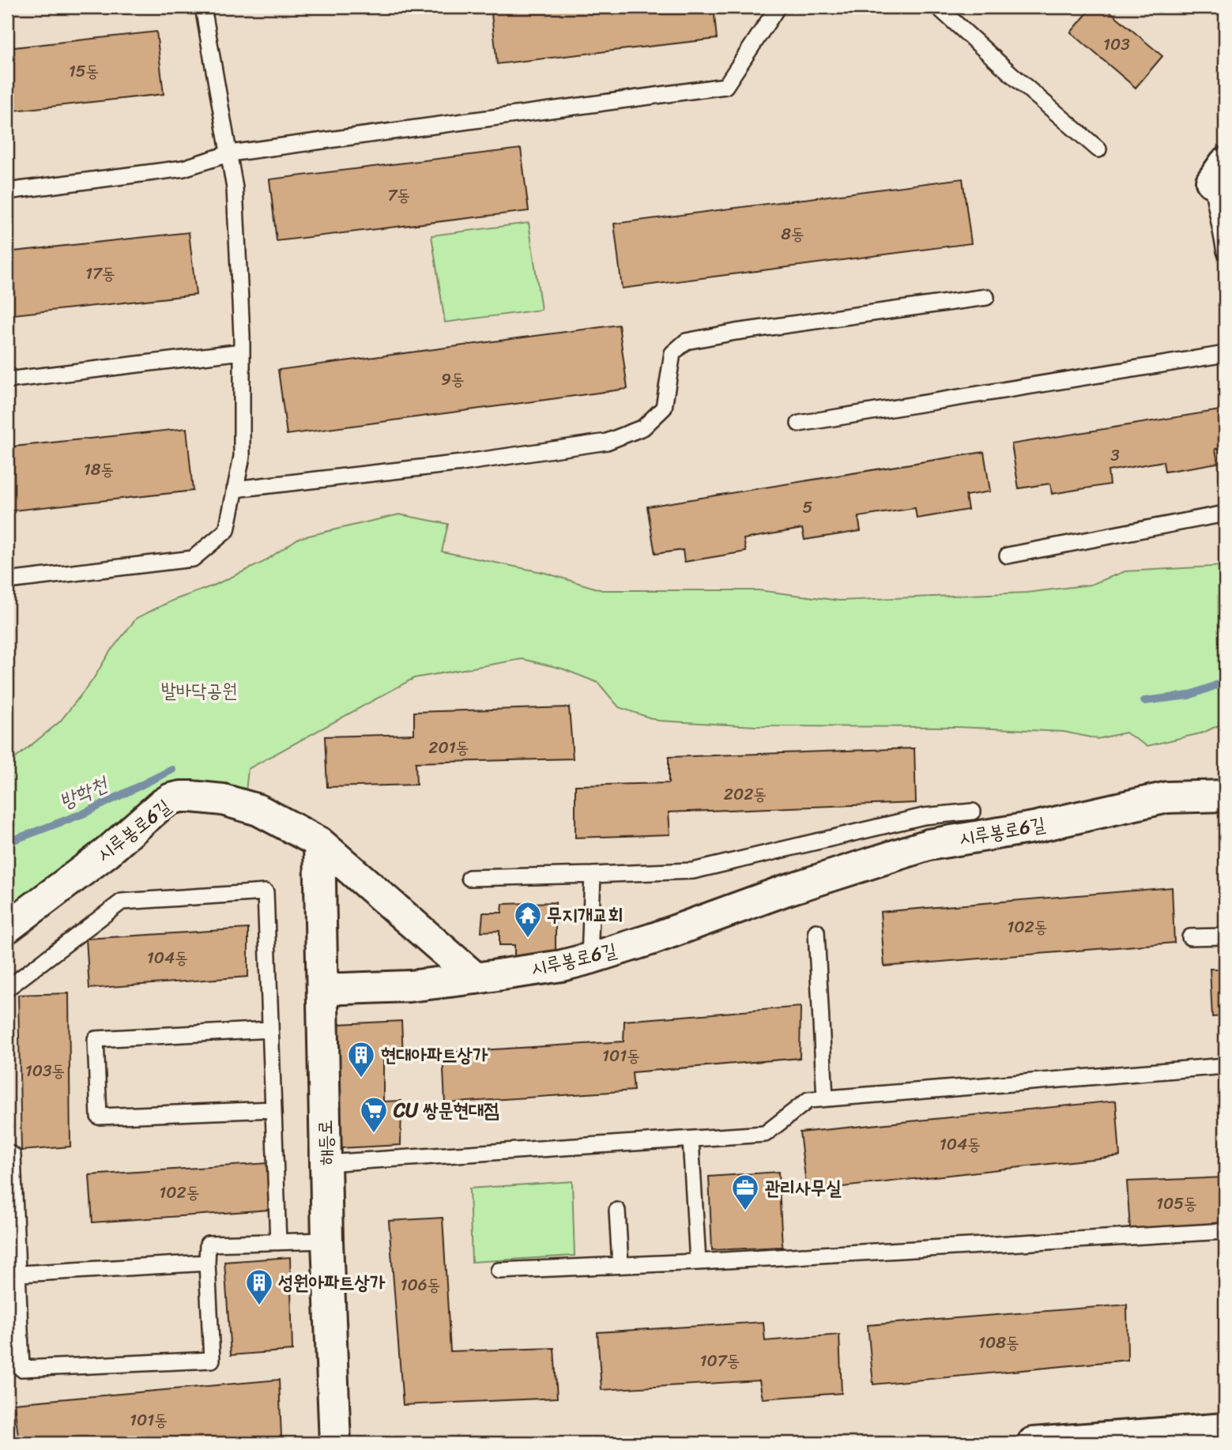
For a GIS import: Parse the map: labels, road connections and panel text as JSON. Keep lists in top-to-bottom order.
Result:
{
  "streets": {
    "street": ["시루봉로6길", "해등로"]
  },
  "crossings": [
    ["시루봉로6길", "해등로"]
  ],
  "water": ["방학천"],
  "parks": ["발바닥공원"],
  "places": {
    "temple": ["무지개교회"],
    "building": ["현대아파트상가", "성원아파트상가"],
    "supermarket": ["CU 쌍문현대점"],
    "office": ["관리사무실"]
  },
  "house_numbers": [
    "103",
    "15동",
    "7동",
    "8동",
    "17동",
    "9동",
    "3",
    "18동",
    "5",
    "201동",
    "202동",
    "102동",
    "104동",
    "101동",
    "103동",
    "104동",
    "102동",
    "105동",
    "106동",
    "108동",
    "107동",
    "101동"
  ]
}
